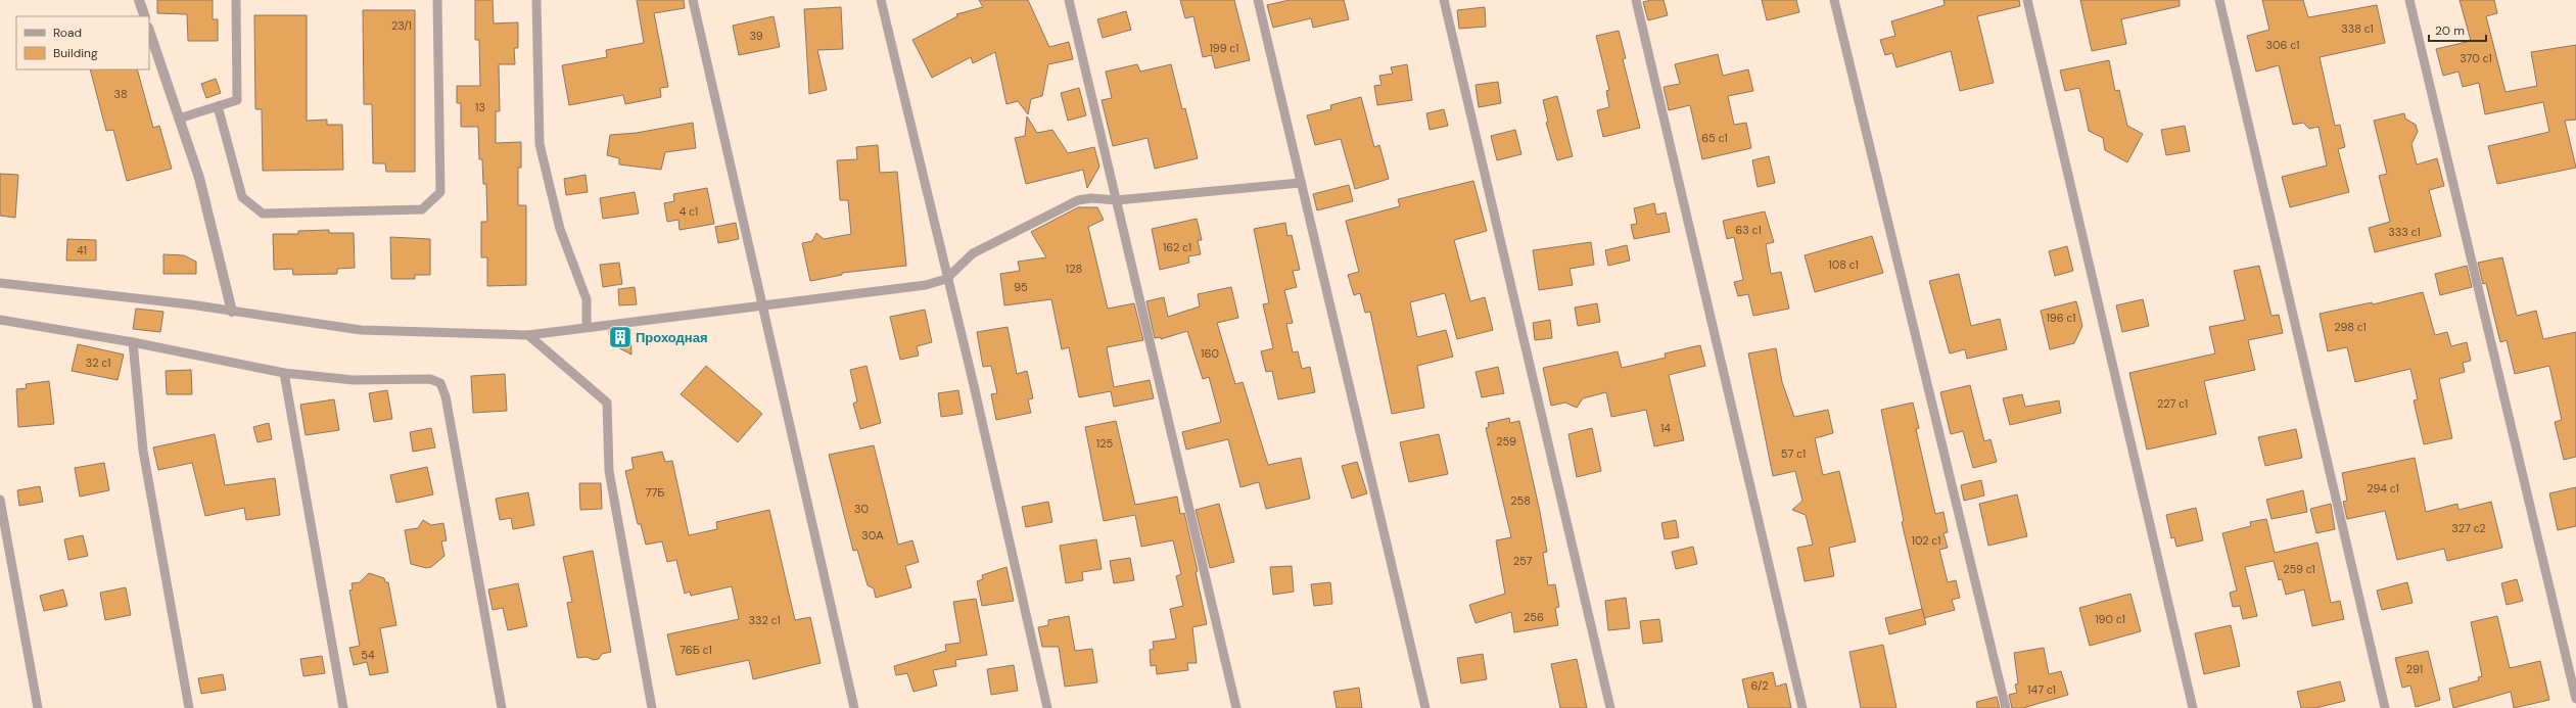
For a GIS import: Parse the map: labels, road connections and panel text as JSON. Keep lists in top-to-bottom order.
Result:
{
  "places": {
    "building": ["Проходная"]
  },
  "house_numbers": [
    "23/1",
    "338 с1",
    "39",
    "306 с1",
    "199 с1",
    "370 с1",
    "38",
    "13",
    "65 с1",
    "4 с1",
    "63 с1",
    "333 с1",
    "162 с1",
    "41",
    "108 с1",
    "128",
    "95",
    "196 с1",
    "298 с1",
    "160",
    "32 с1",
    "227 с1",
    "14",
    "259",
    "125",
    "57 с1",
    "294 с1",
    "77Б",
    "258",
    "30",
    "327 с2",
    "30А",
    "102 с1",
    "257",
    "259 с1",
    "256",
    "190 с1",
    "332 с1",
    "76Б с1",
    "54",
    "291",
    "6/2",
    "147 с1"
  ],
  "legend": ["Road", "Building"],
  "scale_bar": "20 m"
}
